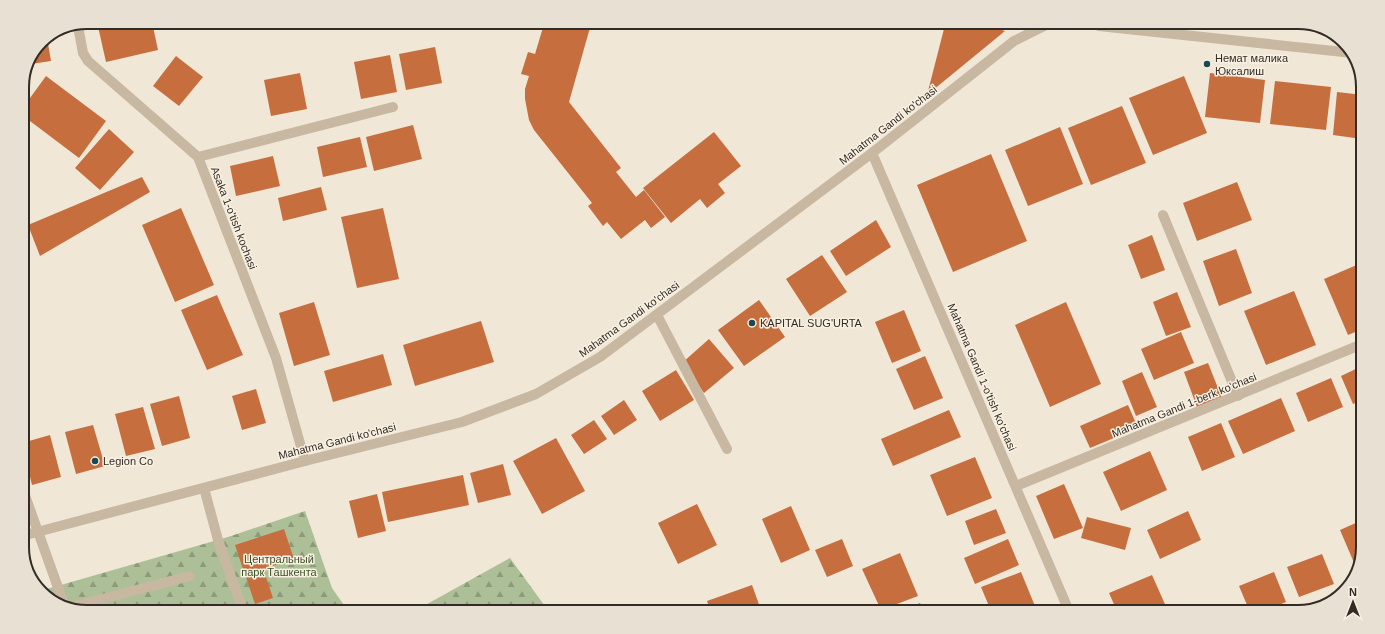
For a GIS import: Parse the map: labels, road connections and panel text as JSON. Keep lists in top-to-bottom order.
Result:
{
  "streets": {
    "street": [
      "Mahatma Gandi ko'chasi",
      "Asaka 1-o'tish kochasi",
      "Mahatma Gandi 1-o'tish ko'chasi",
      "Mahatma Gandi 1-berk ko'chasi"
    ]
  },
  "crossings": [
    ["Mahatma Gandi ko'chasi", "Asaka 1-o'tish kochasi"],
    ["Mahatma Gandi ko'chasi", "Mahatma Gandi 1-o'tish ko'chasi"],
    ["Mahatma Gandi 1-o'tish ko'chasi", "Mahatma Gandi 1-berk ko'chasi"]
  ],
  "parks": ["Центральный парк Ташкента"],
  "places": ["Немат малика Юксалиш", "KAPITAL SUG'URTA", "Legion Co"],
  "north": "top"
}
